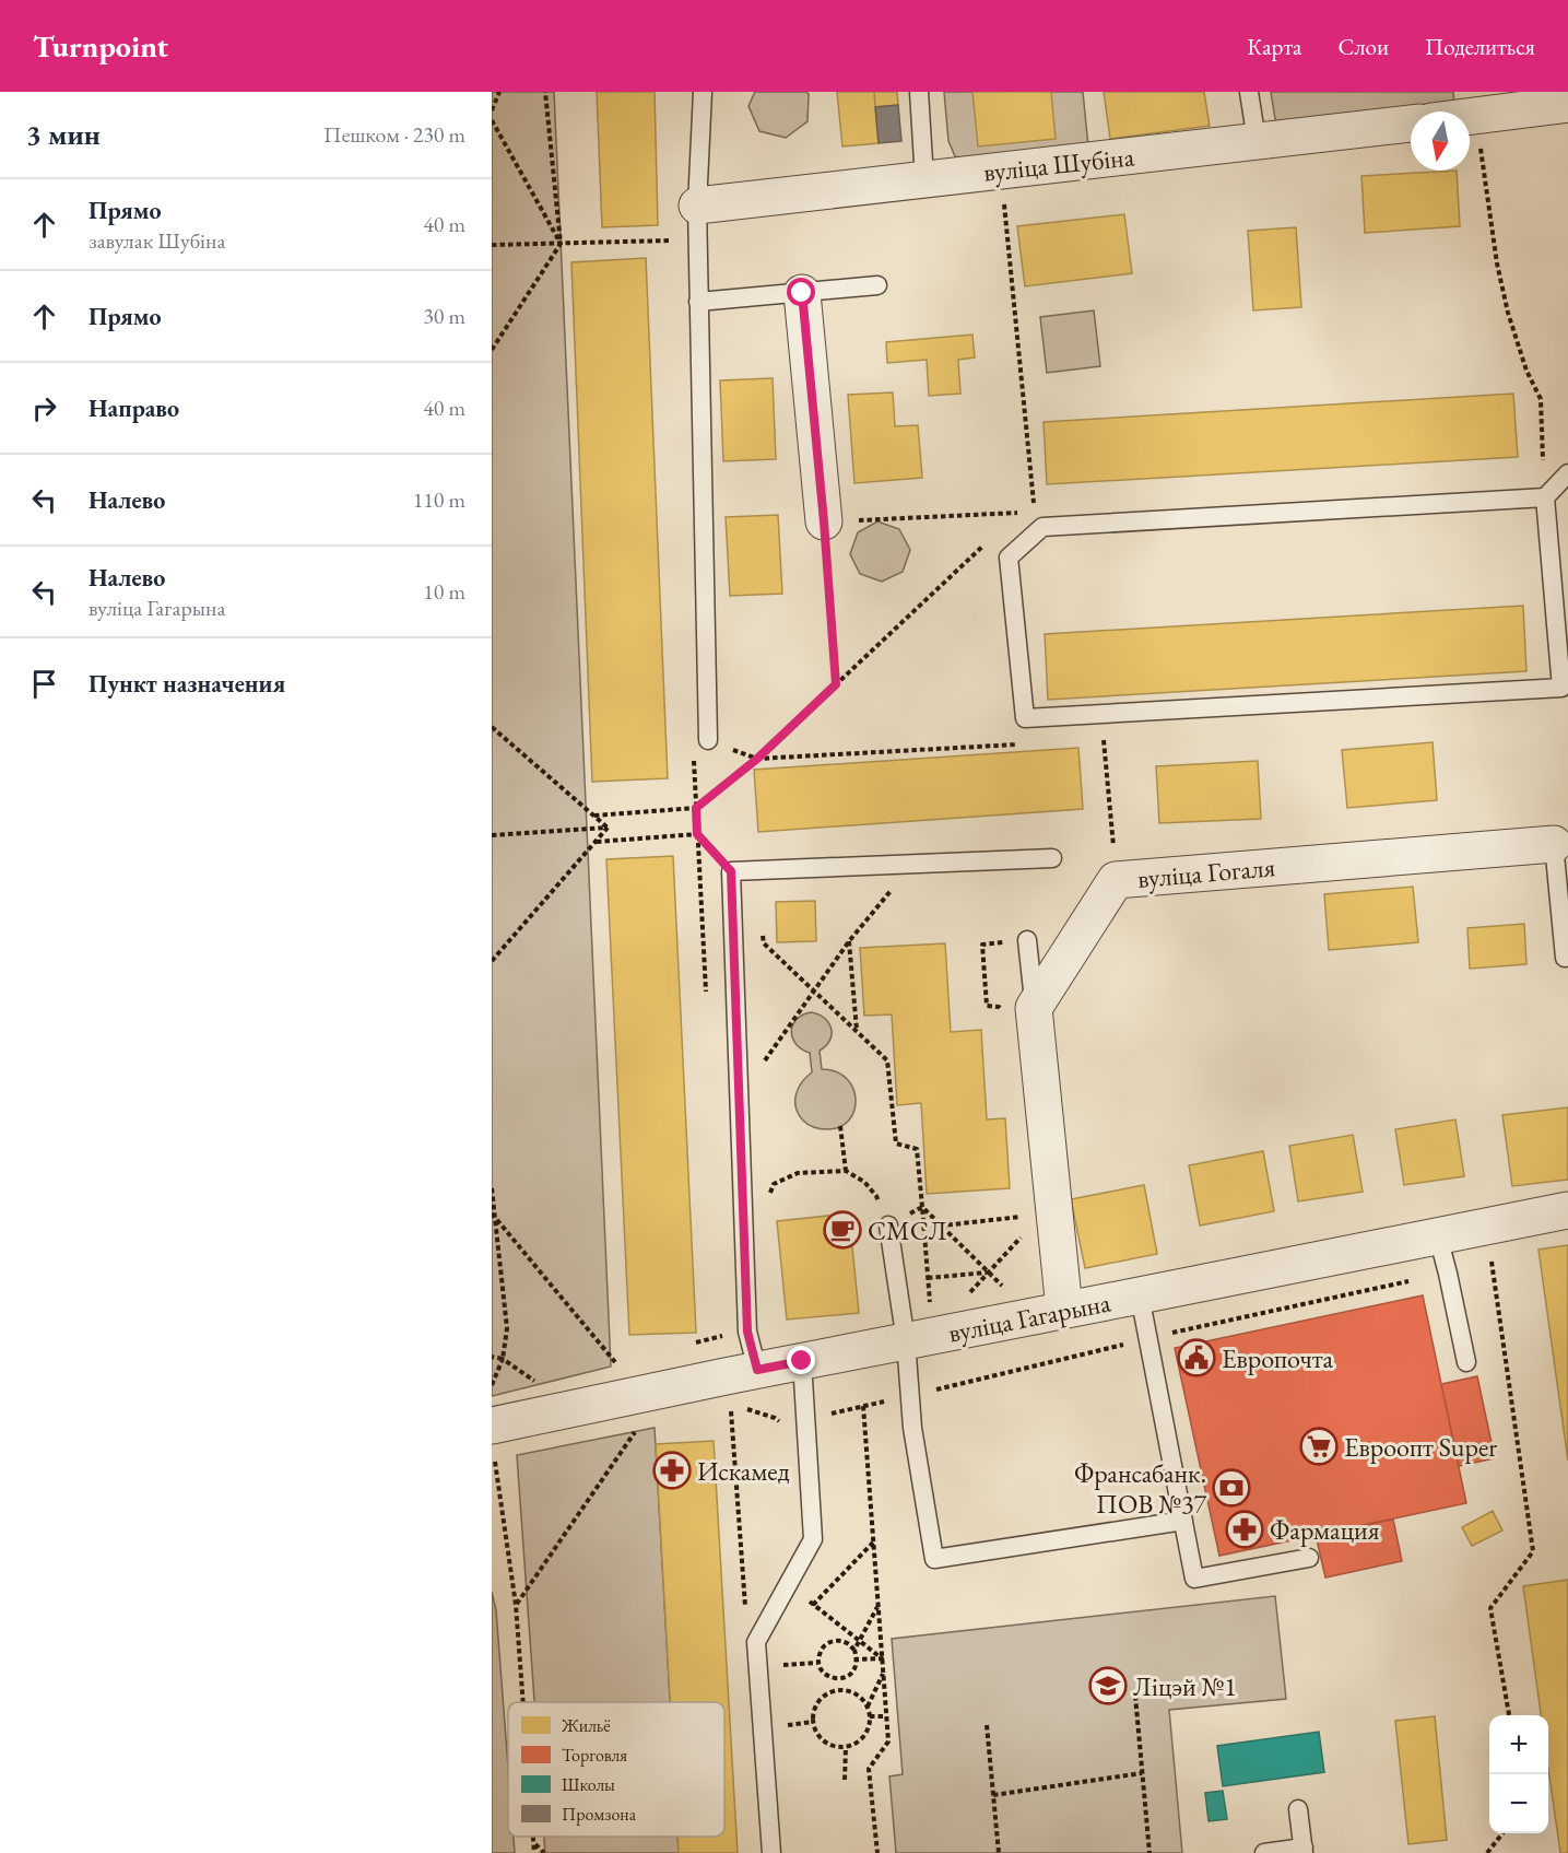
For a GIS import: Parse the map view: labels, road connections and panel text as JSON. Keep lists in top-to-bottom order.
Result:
{
  "streets": {
    "street": ["вуліца Шубіна", "вуліца Гогаля", "вуліца Гагарына"]
  },
  "places": {
    "cafe": ["СМСЛ"],
    "public building": ["Европочта"],
    "supermarket": ["Евроопт Super"],
    "pharmacy": ["Искамед", "Фармация"],
    "bank": ["Франсабанк. ПОВ №37"],
    "school or university": ["Ліцэй №1"]
  },
  "legend": [
    "Жильё",
    "Торговля",
    "Школы",
    "Промзона"
  ],
  "north": "bottom",
  "page": {
    "header": "Turnpoint",
    "nav": ["Карта", "Слои", "Поделиться"],
    "heading": ["3 мин", "Пешком · 230 m"],
    "list": [
      ["Прямо", "завулак Шубіна", "40 m"],
      ["Прямо", "30 m"],
      ["Направо", "40 m"],
      ["Налево", "110 m"],
      ["Налево", "вуліца Гагарына", "10 m"],
      "Пункт назначения"
    ],
    "map_buttons": ["+", "−"]
  }
}
